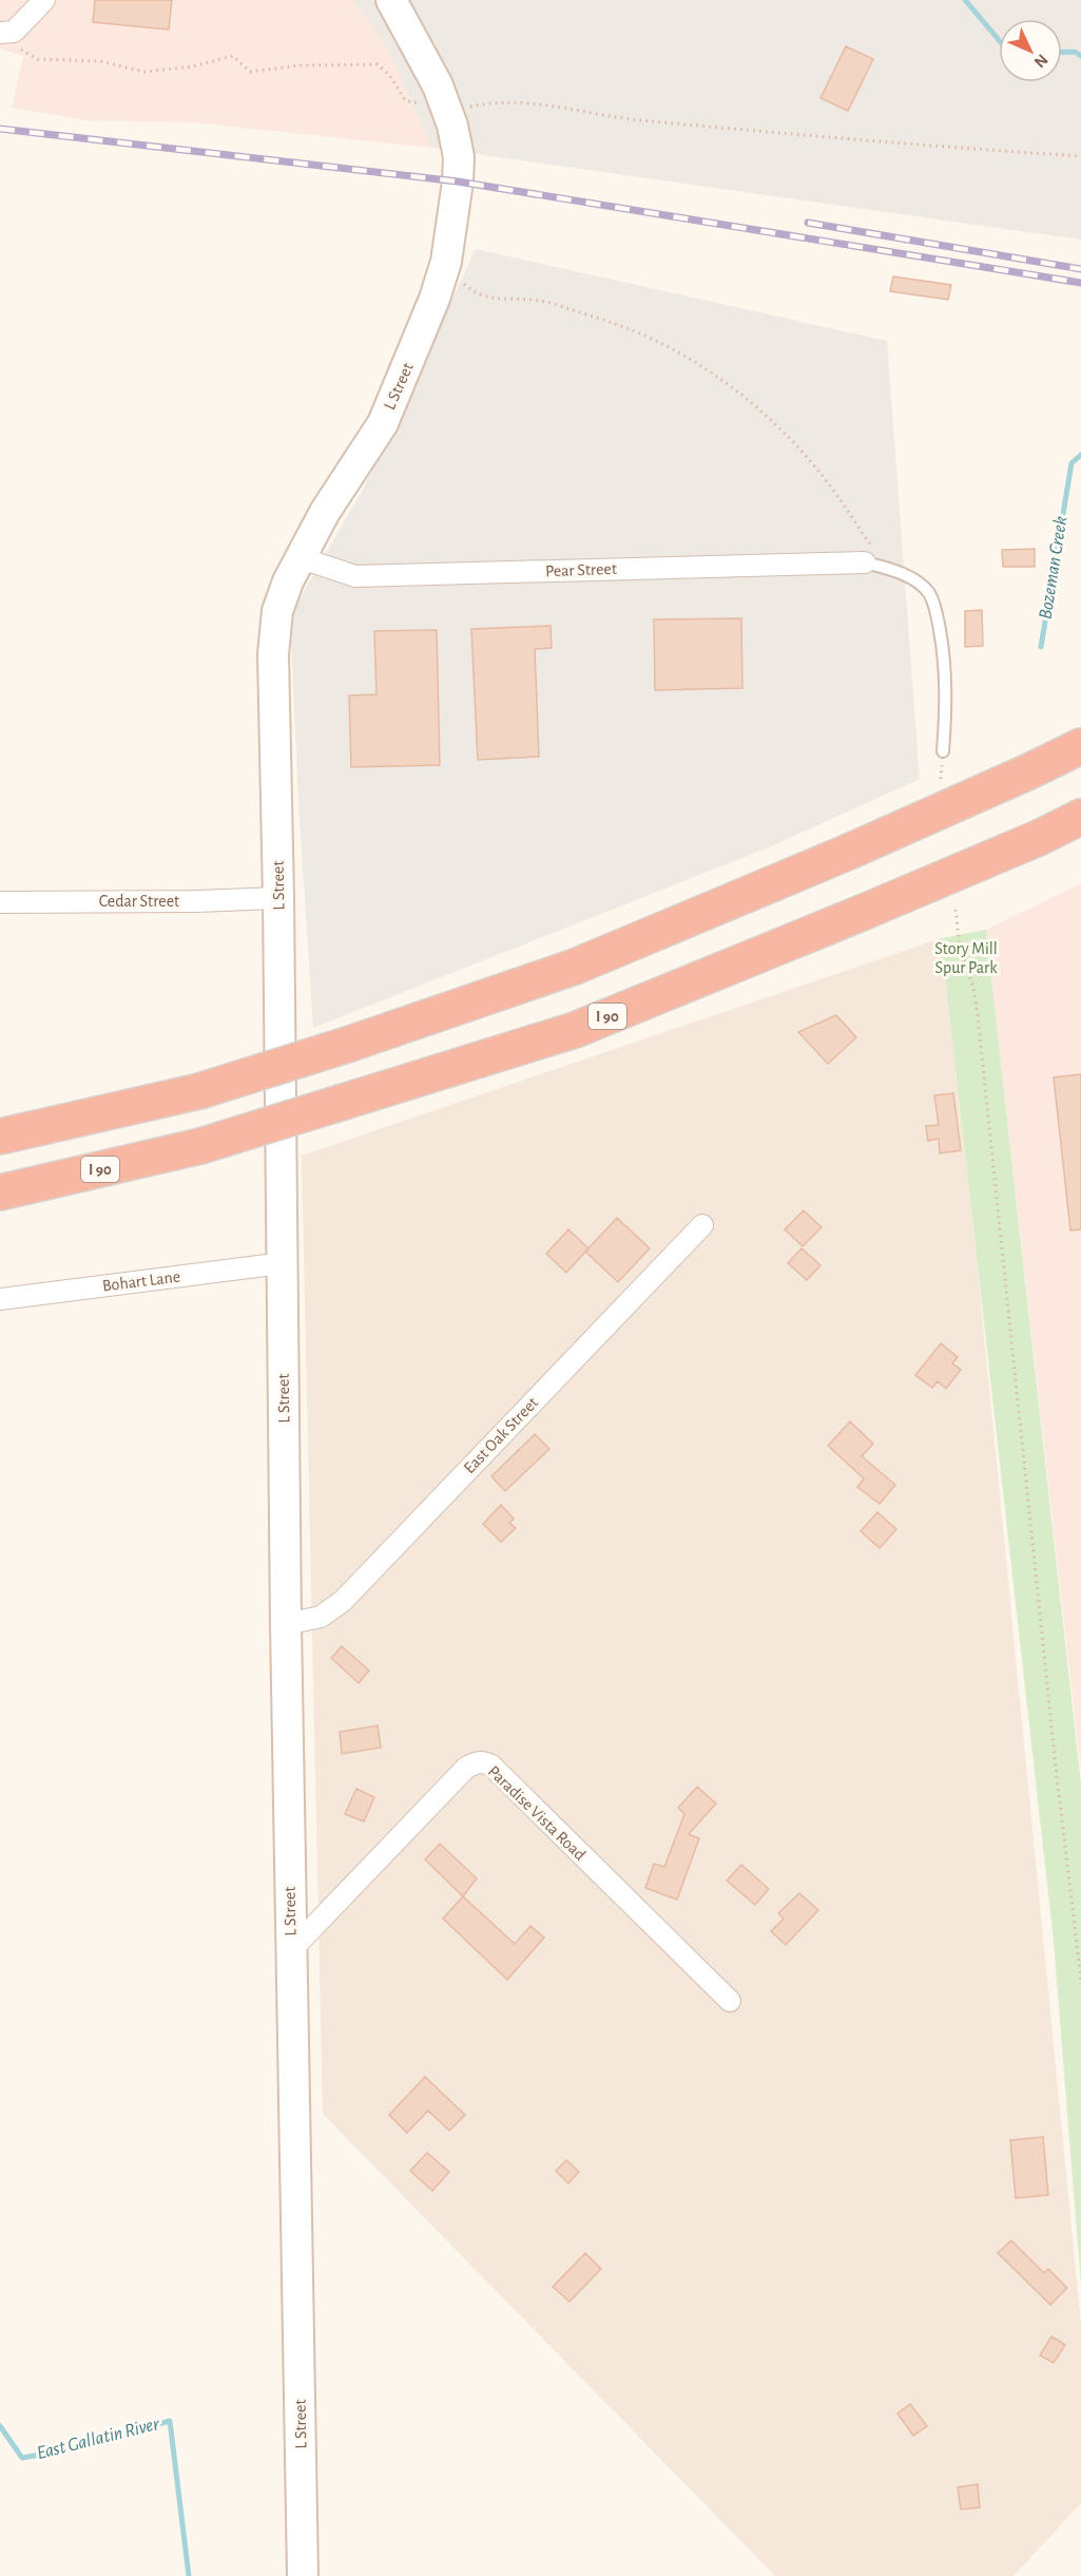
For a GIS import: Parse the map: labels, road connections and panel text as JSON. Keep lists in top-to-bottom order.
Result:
{
  "streets": {
    "highway": ["I 90"],
    "street": [
      "L Street",
      "Pear Street",
      "Cedar Street",
      "Bohart Lane",
      "East Oak Street",
      "Paradise Vista Road"
    ]
  },
  "crossings": [
    ["L Street", "Pear Street"],
    ["L Street", "Cedar Street"],
    ["L Street", "Bohart Lane"],
    ["L Street", "East Oak Street"],
    ["L Street", "Paradise Vista Road"]
  ],
  "water": ["Bozeman Creek", "East Gallatin River"],
  "parks": ["Story Mill Spur Park"],
  "north": "bottom right"
}
